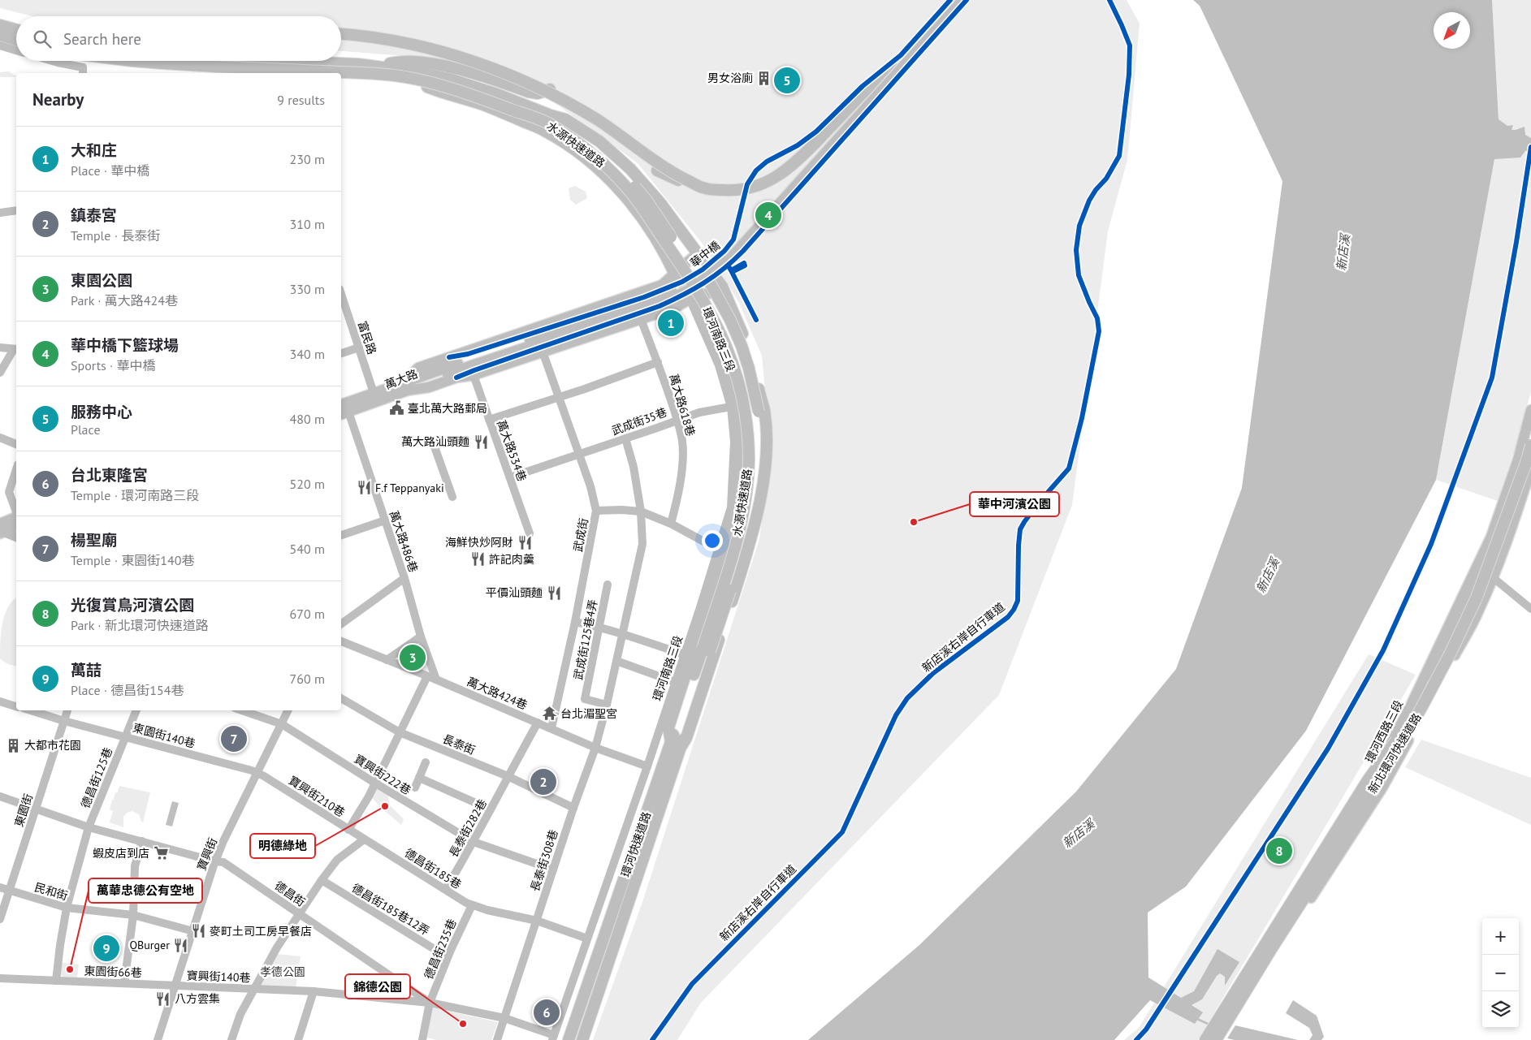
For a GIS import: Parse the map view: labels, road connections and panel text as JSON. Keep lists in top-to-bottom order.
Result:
{
  "streets": {
    "highway": ["水源快速道路", "新北環河快速道路", "環河快速道路"],
    "main road": ["華中橋", "萬大路", "環河西路三段"],
    "street": [
      "富民路",
      "環河南路三段",
      "萬大路618巷",
      "武成街35巷",
      "萬大路534巷",
      "武成街",
      "萬大路486巷",
      "武成街125巷4弄",
      "萬大路424巷",
      "東園街140巷",
      "長泰街",
      "寶興街222巷",
      "德昌街125巷",
      "寶興街210巷",
      "東園街",
      "長泰街282巷",
      "寶興街",
      "長泰街308巷",
      "德昌街185巷",
      "民和街",
      "德昌街",
      "德昌街185巷12弄",
      "德昌街235巷",
      "東園街66巷",
      "寶興街140巷"
    ],
    "cycle path": ["新店溪右岸自行車道"]
  },
  "crossings": [
    ["水源快速道路", "環河快速道路"],
    ["華中橋", "萬大路"],
    ["華中橋", "萬大路534巷"],
    ["富民路", "萬大路"],
    ["環河南路三段", "武成街35巷"],
    ["環河南路三段", "萬大路424巷"],
    ["環河南路三段", "德昌街185巷"],
    ["環河南路三段", "德昌街"],
    ["萬大路", "萬大路534巷"],
    ["萬大路", "萬大路486巷"],
    ["萬大路618巷", "武成街35巷"],
    ["武成街35巷", "萬大路534巷"],
    ["武成街35巷", "武成街"],
    ["武成街35巷", "長泰街308巷"],
    ["武成街", "萬大路424巷"],
    ["萬大路486巷", "萬大路424巷"],
    ["武成街125巷4弄", "長泰街308巷"],
    ["萬大路424巷", "長泰街282巷"],
    ["萬大路424巷", "長泰街308巷"],
    ["環河西路三段", "新北環河快速道路"],
    ["東園街140巷", "德昌街125巷"],
    ["東園街140巷", "寶興街210巷"],
    ["東園街140巷", "東園街"],
    ["東園街140巷", "寶興街"],
    ["長泰街", "長泰街282巷"],
    ["長泰街", "長泰街308巷"],
    ["寶興街222巷", "長泰街282巷"],
    ["寶興街222巷", "寶興街"],
    ["寶興街222巷", "長泰街308巷"],
    ["德昌街125巷", "民和街"],
    ["德昌街125巷", "德昌街"],
    ["德昌街125巷", "東園街66巷"],
    ["寶興街210巷", "寶興街"],
    ["寶興街210巷", "德昌街185巷"],
    ["東園街", "民和街"],
    ["東園街", "德昌街"],
    ["長泰街282巷", "德昌街185巷"],
    ["寶興街", "民和街"],
    ["寶興街", "德昌街"],
    ["寶興街", "東園街66巷"],
    ["寶興街", "寶興街140巷"],
    ["長泰街308巷", "德昌街185巷"],
    ["長泰街308巷", "德昌街"],
    ["德昌街185巷", "德昌街235巷"],
    ["德昌街", "德昌街235巷"],
    ["德昌街", "寶興街140巷"],
    ["德昌街185巷12弄", "德昌街235巷"],
    ["德昌街235巷", "寶興街140巷"],
    ["東園街66巷", "寶興街140巷"]
  ],
  "water": ["新店溪"],
  "parks": ["孝德公園"],
  "places": {
    "building": ["男女浴廁", "大都市花園"],
    "public building": ["臺北萬大路郵局"],
    "restaurant": [
      "萬大路汕頭麵",
      "F.f Teppanyaki",
      "海鮮快炒阿財",
      "許記肉羹",
      "平價汕頭麵",
      "麥町土司工房早餐店",
      "QBurger",
      "八方雲集"
    ],
    "other": [
      "華中河濱公園",
      "明德綠地",
      "萬華忠德公有空地",
      "錦德公園"
    ],
    "temple": ["台北湄聖宮"],
    "supermarket": ["蝦皮店到店"]
  },
  "north": "bottom left",
  "page": {
    "search": "Search here",
    "pins": [
      "5",
      "4",
      "1",
      "3",
      "7",
      "2",
      "8",
      "9",
      "6"
    ],
    "heading": ["Nearby", "9 results"],
    "list": [
      {
        "mark": "1",
        "name": "大和庄",
        "note": "Place · 華中橋",
        "value": "230 m"
      },
      {
        "mark": "2",
        "name": "鎮泰宮",
        "note": "Temple · 長泰街",
        "value": "310 m"
      },
      {
        "mark": "3",
        "name": "東園公園",
        "note": "Park · 萬大路424巷",
        "value": "330 m"
      },
      {
        "mark": "4",
        "name": "華中橋下籃球場",
        "note": "Sports · 華中橋",
        "value": "340 m"
      },
      {
        "mark": "5",
        "name": "服務中心",
        "note": "Place",
        "value": "480 m"
      },
      {
        "mark": "6",
        "name": "台北東隆宮",
        "note": "Temple · 環河南路三段",
        "value": "520 m"
      },
      {
        "mark": "7",
        "name": "楊聖廟",
        "note": "Temple · 東園街140巷",
        "value": "540 m"
      },
      {
        "mark": "8",
        "name": "光復賞鳥河濱公園",
        "note": "Park · 新北環河快速道路",
        "value": "670 m"
      },
      {
        "mark": "9",
        "name": "萬喆",
        "note": "Place · 德昌街154巷",
        "value": "760 m"
      }
    ],
    "map_buttons": ["+", "−"]
  }
}
